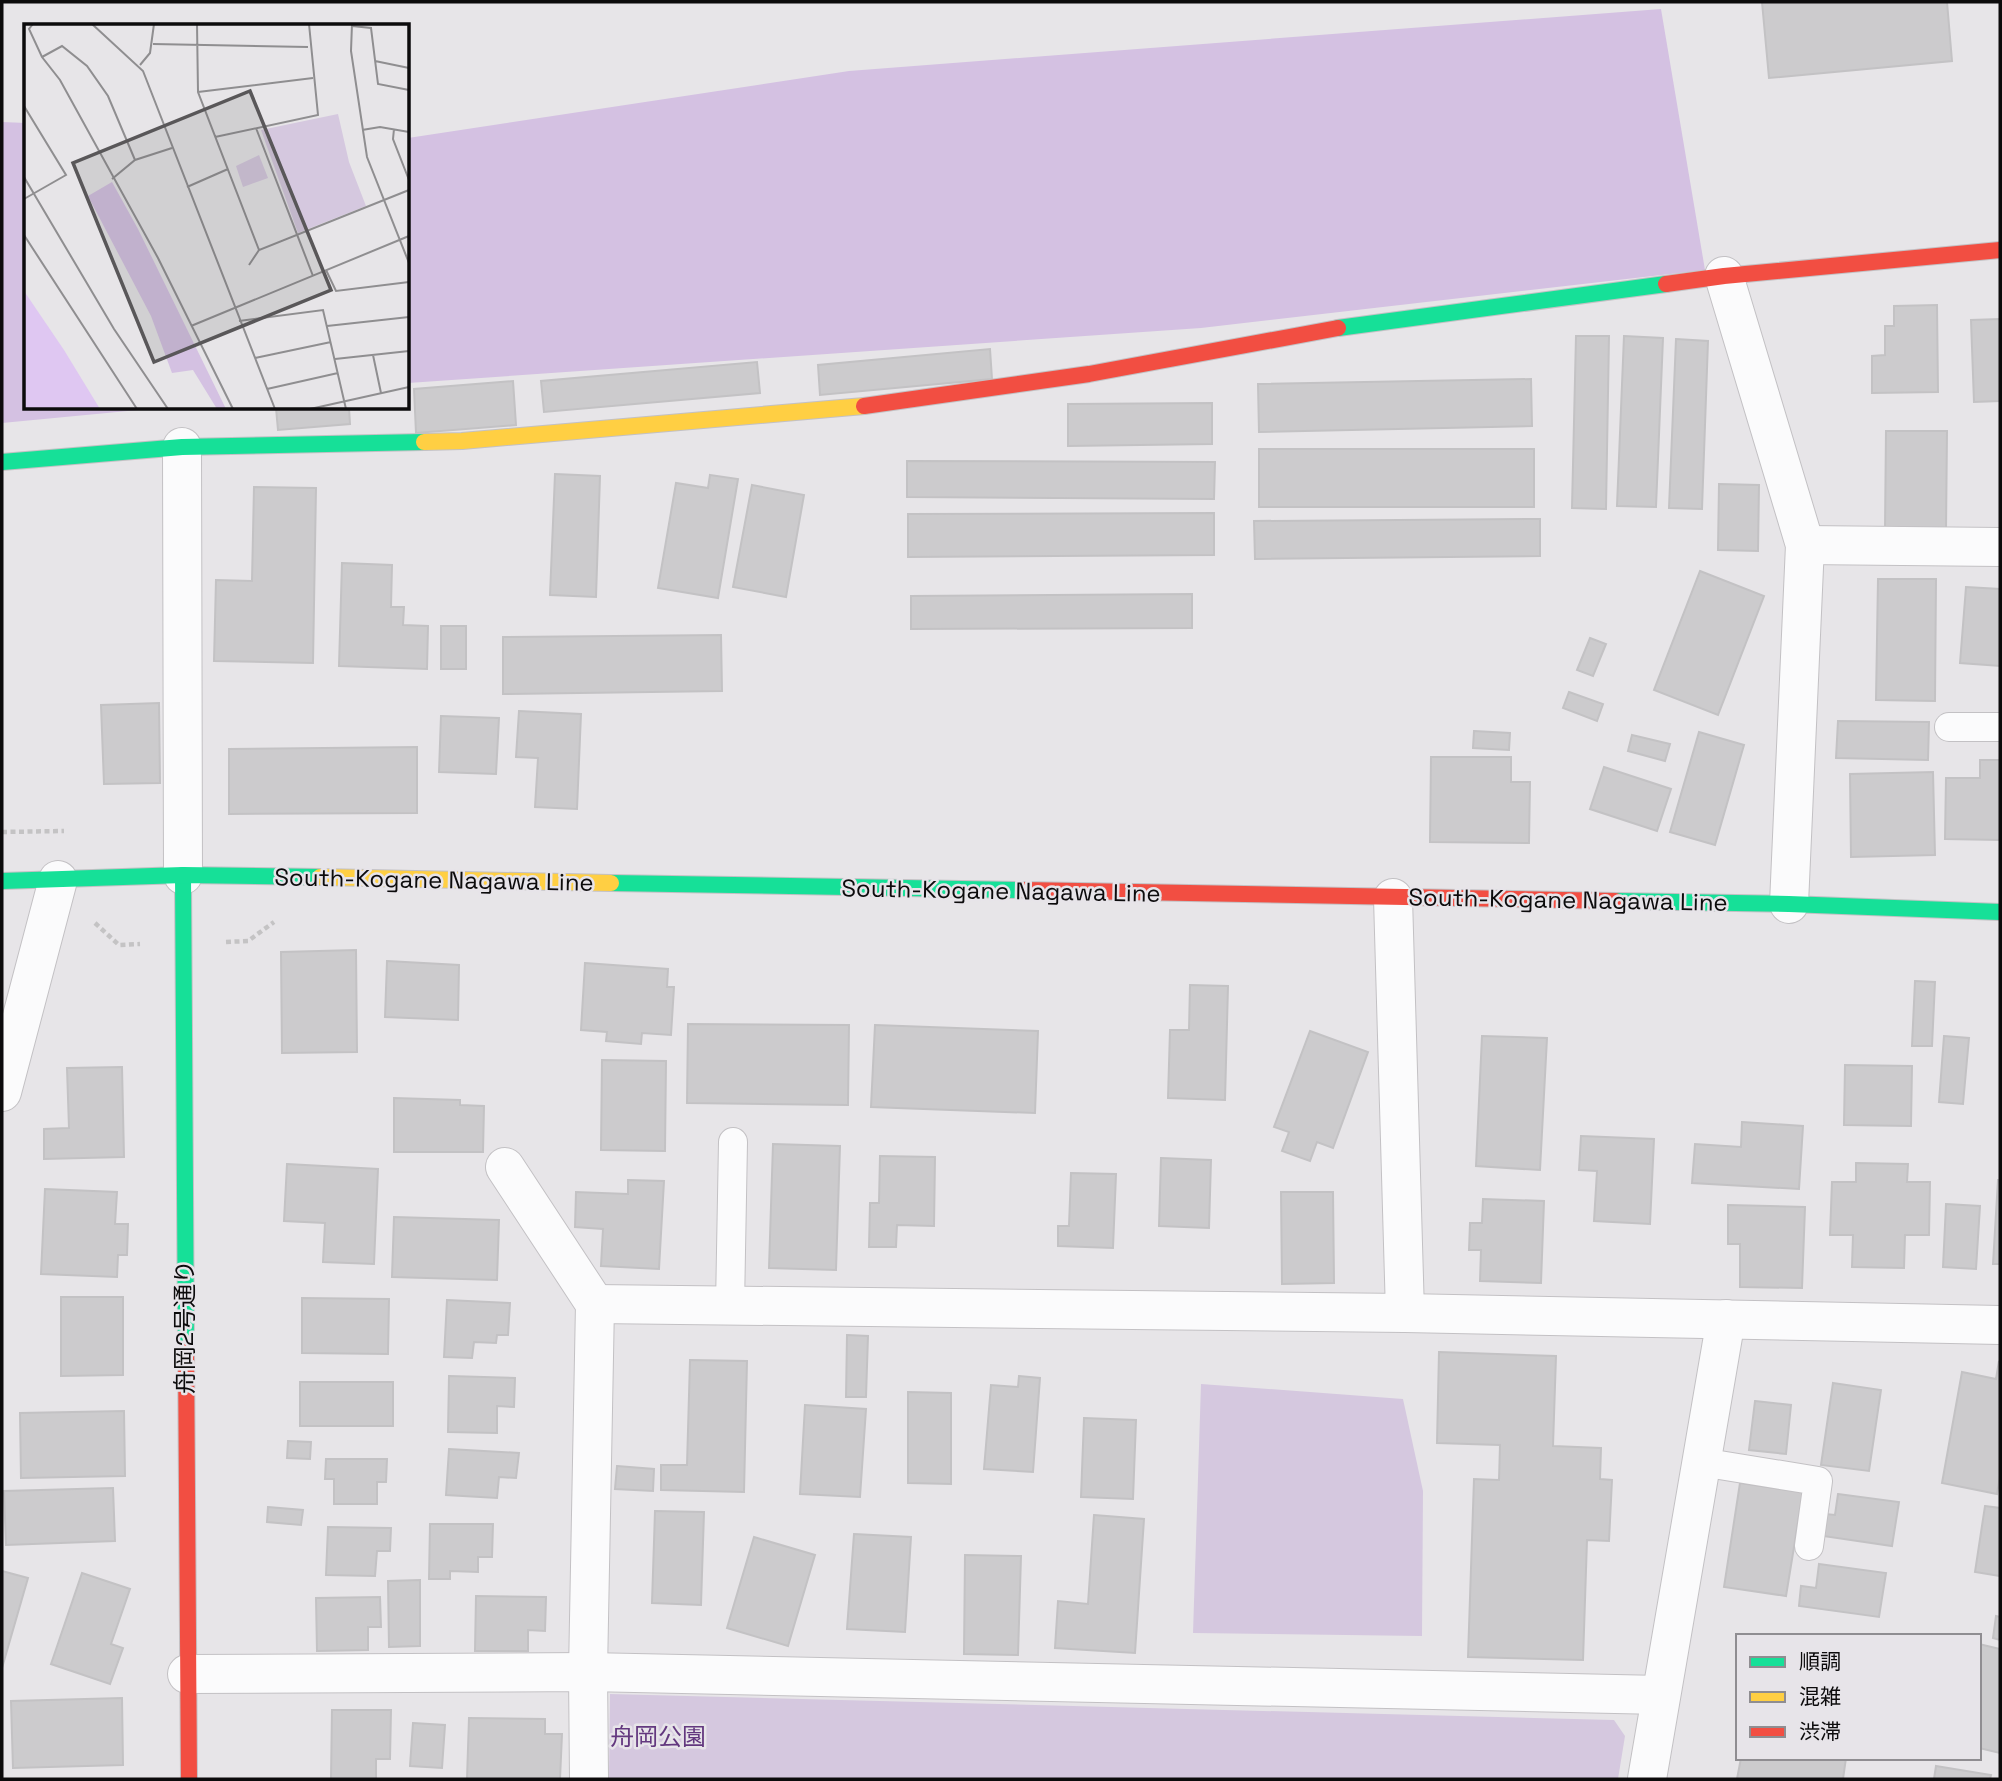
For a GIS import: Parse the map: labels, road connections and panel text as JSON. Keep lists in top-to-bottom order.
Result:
{
  "streets": {
    "street": ["South-Kogane Nagawa Line", "舟岡2号通り"]
  },
  "crossings": [
    ["South-Kogane Nagawa Line", "舟岡2号通り"]
  ],
  "parks": ["舟岡公園"],
  "legend": ["順調", "混雑", "渋滞"]
}
